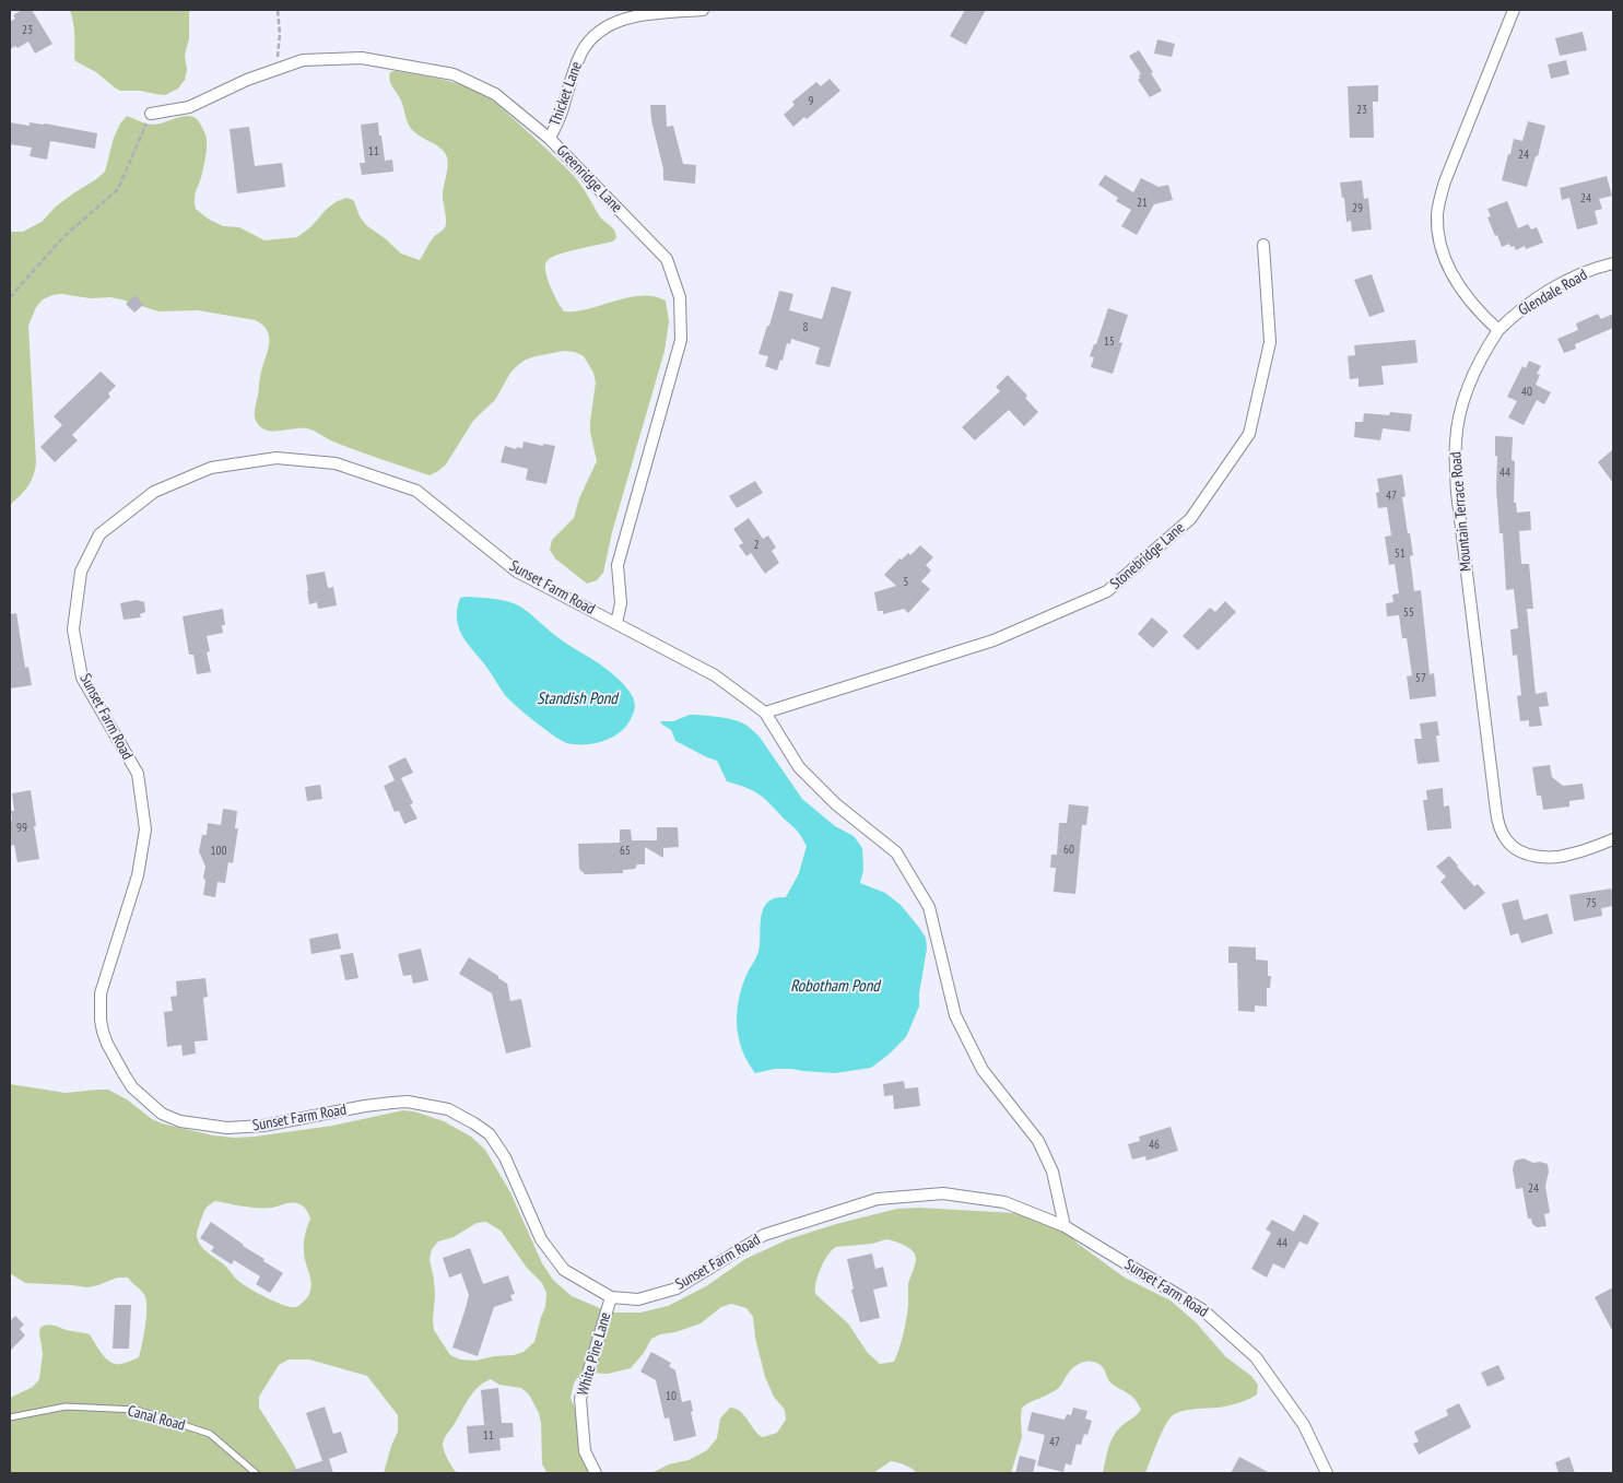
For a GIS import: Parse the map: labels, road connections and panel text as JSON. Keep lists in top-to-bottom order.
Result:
{
  "streets": {
    "street": [
      "Thicket Lane",
      "Greenridge Lane",
      "Glendale Road",
      "Mountain Terrace Road",
      "Stonebridge Lane",
      "Sunset Farm Road",
      "White Pine Lane"
    ],
    "lane": ["Canal Road"]
  },
  "crossings": [
    ["Thicket Lane", "Greenridge Lane"],
    ["Greenridge Lane", "Sunset Farm Road"],
    ["Glendale Road", "Mountain Terrace Road"],
    ["Stonebridge Lane", "Sunset Farm Road"],
    ["Sunset Farm Road", "White Pine Lane"]
  ],
  "water": ["Standish Pond", "Robotham Pond"],
  "house_numbers": [
    "23",
    "9",
    "23",
    "11",
    "24",
    "24",
    "21",
    "29",
    "8",
    "15",
    "40",
    "44",
    "47",
    "2",
    "51",
    "5",
    "55",
    "57",
    "99",
    "60",
    "100",
    "65",
    "75",
    "46",
    "24",
    "44",
    "10",
    "11",
    "47"
  ]
}
